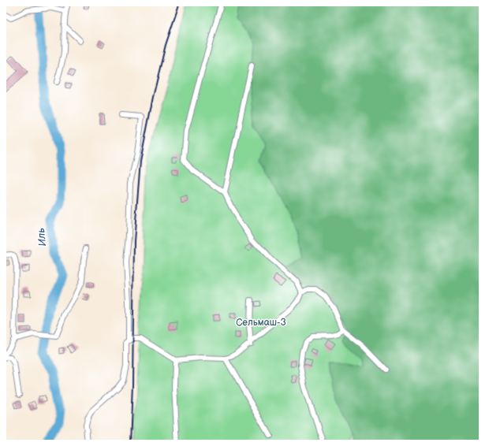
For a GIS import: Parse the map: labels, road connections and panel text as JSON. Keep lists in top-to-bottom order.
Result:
{
  "water": ["Иль"],
  "parks": ["Сельмаш-3"]
}
